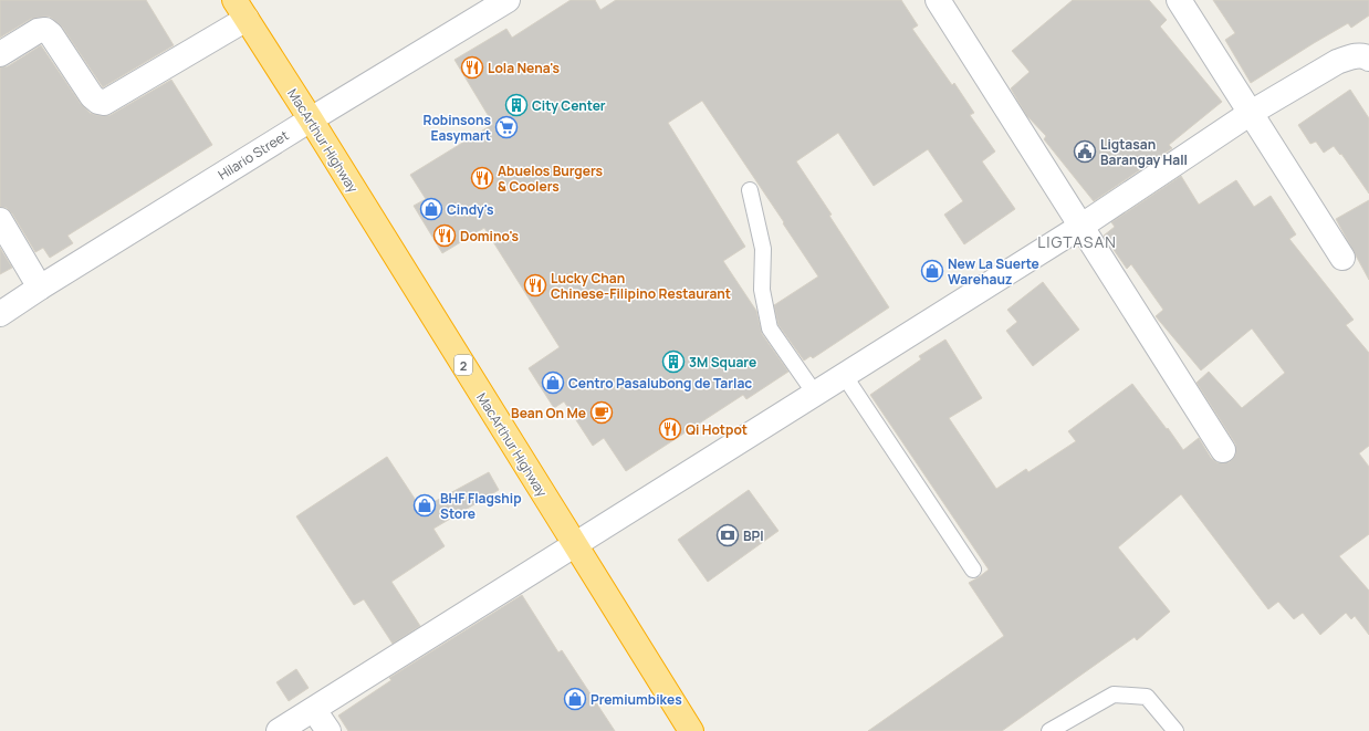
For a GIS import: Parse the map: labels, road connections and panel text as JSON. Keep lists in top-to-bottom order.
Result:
{
  "streets": {
    "highway": ["MacArthur Highway", "2"],
    "street": ["Hilario Street"]
  },
  "crossings": [
    ["MacArthur Highway", "Hilario Street"]
  ],
  "districts": ["LIGTASAN"],
  "places": {
    "restaurant": [
      "Lola Nena's",
      "Abuelos Burgers & Coolers",
      "Domino's",
      "Lucky Chan Chinese-Filipino Restaurant",
      "Qi Hotpot"
    ],
    "building": ["City Center", "3M Square"],
    "supermarket": ["Robinsons Easymart"],
    "public building": ["Ligtasan Barangay Hall"],
    "shop": [
      "Cindy's",
      "New La Suerte Warehauz",
      "Centro Pasalubong de Tarlac",
      "BHF Flagship Store",
      "Premiumbikes"
    ],
    "cafe": ["Bean On Me"],
    "bank": ["BPI"]
  }
}
